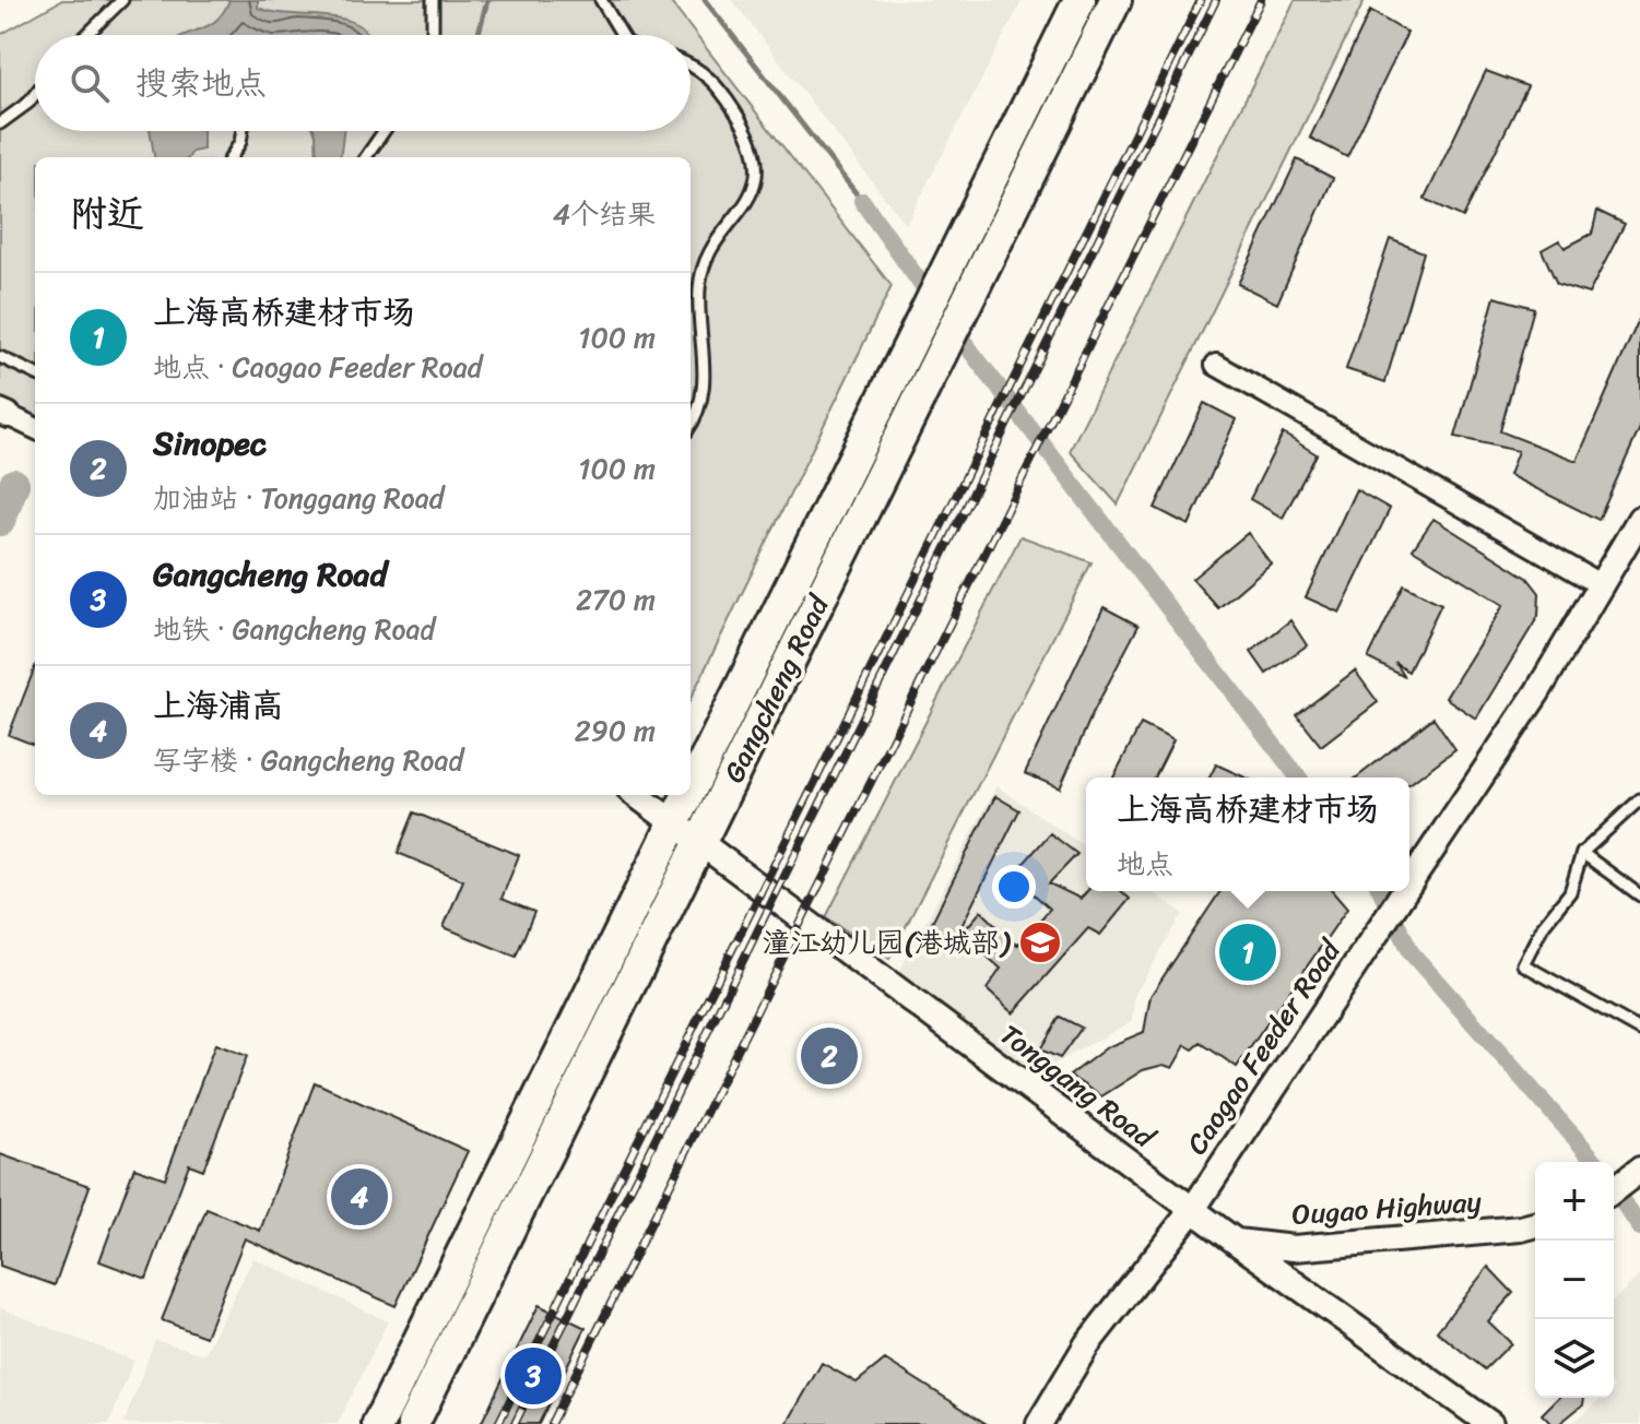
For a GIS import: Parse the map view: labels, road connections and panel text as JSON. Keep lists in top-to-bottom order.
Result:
{
  "streets": {
    "main road": ["Gangcheng Road"],
    "street": ["Caogao Feeder Road", "Tonggang Road", "Ougao Highway"]
  },
  "crossings": [
    ["Gangcheng Road", "Tonggang Road"],
    ["Caogao Feeder Road", "Tonggang Road"],
    ["Tonggang Road", "Ougao Highway"]
  ],
  "places": {
    "school or university": ["潼江幼儿园(港城部)"]
  },
  "page": {
    "search": "搜索地点",
    "heading": ["附近", "4个结果"],
    "list": [
      {
        "mark": "1",
        "name": "上海高桥建材市场",
        "note": "地点 · Caogao Feeder Road",
        "value": "100 m"
      },
      {
        "mark": "2",
        "name": "Sinopec",
        "note": "加油站 · Tonggang Road",
        "value": "100 m"
      },
      {
        "mark": "3",
        "name": "Gangcheng Road",
        "note": "地铁 · Gangcheng Road",
        "value": "270 m"
      },
      {
        "mark": "4",
        "name": "上海浦高",
        "note": "写字楼 · Gangcheng Road",
        "value": "290 m"
      }
    ],
    "popup": ["上海高桥建材市场", "地点"],
    "pins": [
      "1",
      "2",
      "4",
      "3"
    ],
    "map_buttons": ["+", "−"]
  }
}
